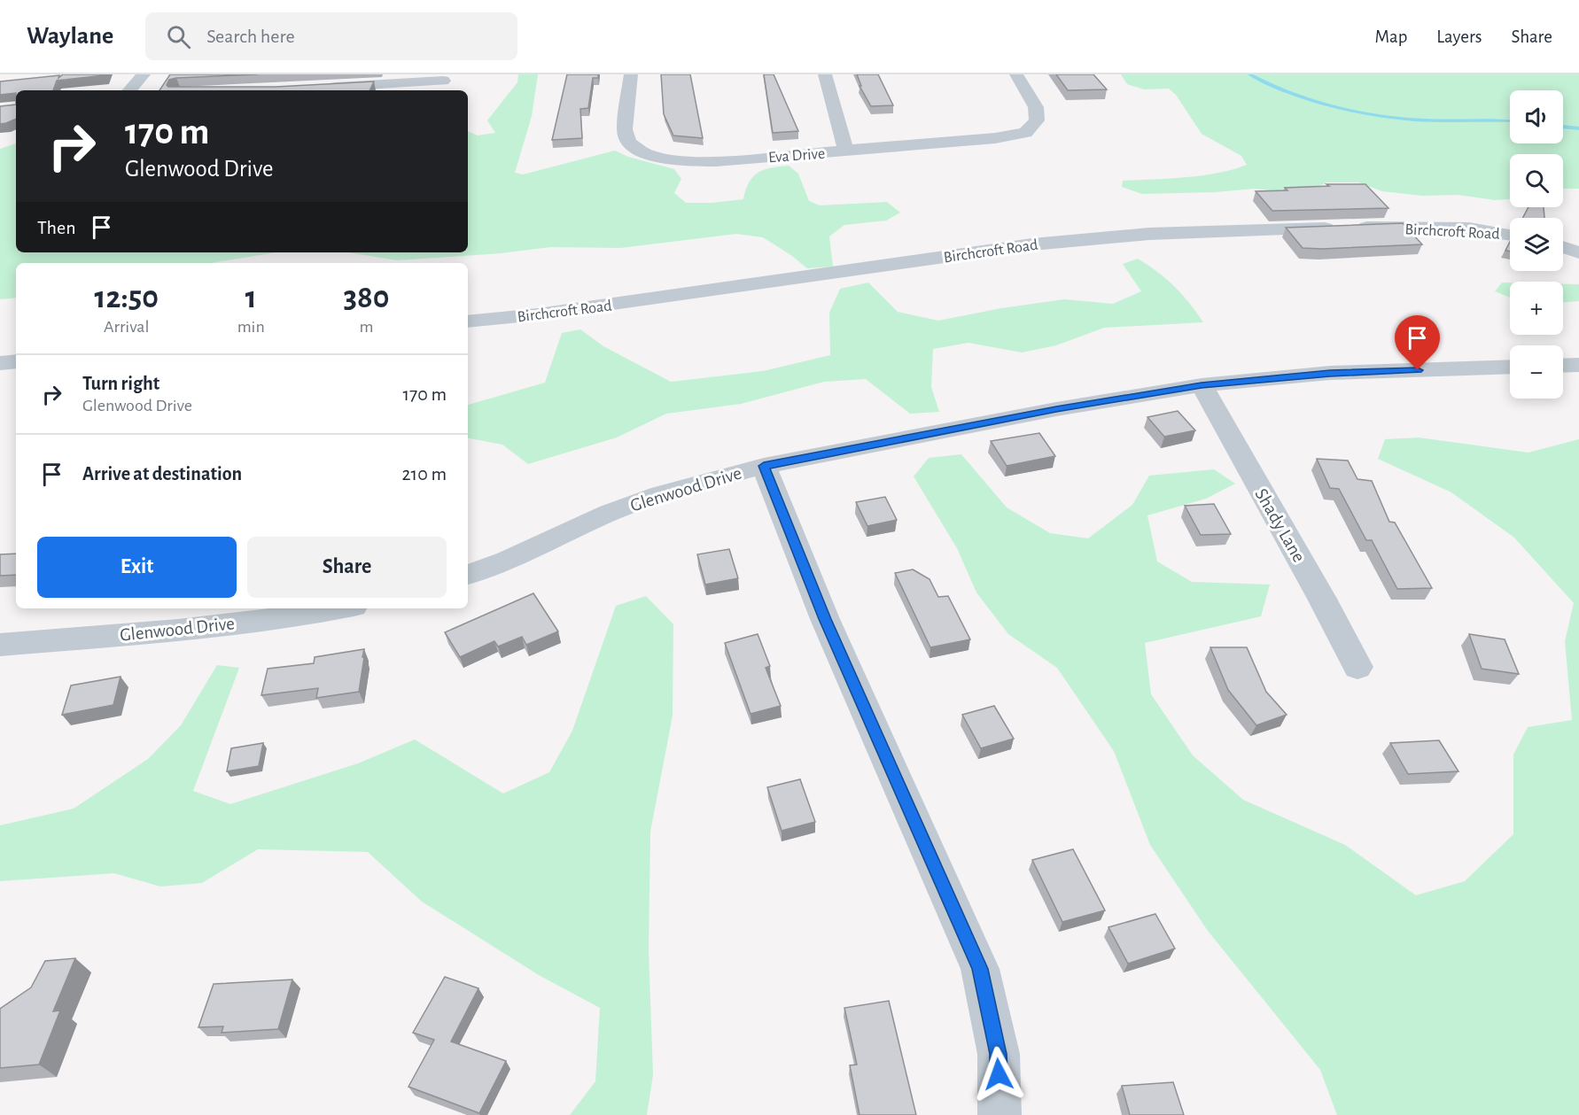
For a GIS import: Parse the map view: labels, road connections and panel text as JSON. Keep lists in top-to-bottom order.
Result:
{
  "streets": {
    "street": [
      "Eva Drive",
      "Birchcroft Road",
      "Glenwood Drive",
      "Shady Lane"
    ]
  },
  "crossings": [
    ["Glenwood Drive", "Shady Lane"]
  ],
  "page": {
    "header": "Waylane",
    "search": "Search here",
    "nav": ["Map", "Layers", "Share"],
    "map_buttons": ["+", "−"],
    "turn": ["170 m", "Glenwood Drive"],
    "then": "Then",
    "eta": [
      "12:50",
      "Arrival",
      "1",
      "min",
      "380",
      "m"
    ],
    "list": [
      {
        "name": "Turn right",
        "note": "Glenwood Drive",
        "value": "170 m"
      },
      {
        "name": "Arrive at destination",
        "value": "210 m"
      }
    ],
    "buttons": ["Exit", "Share"]
  }
}
